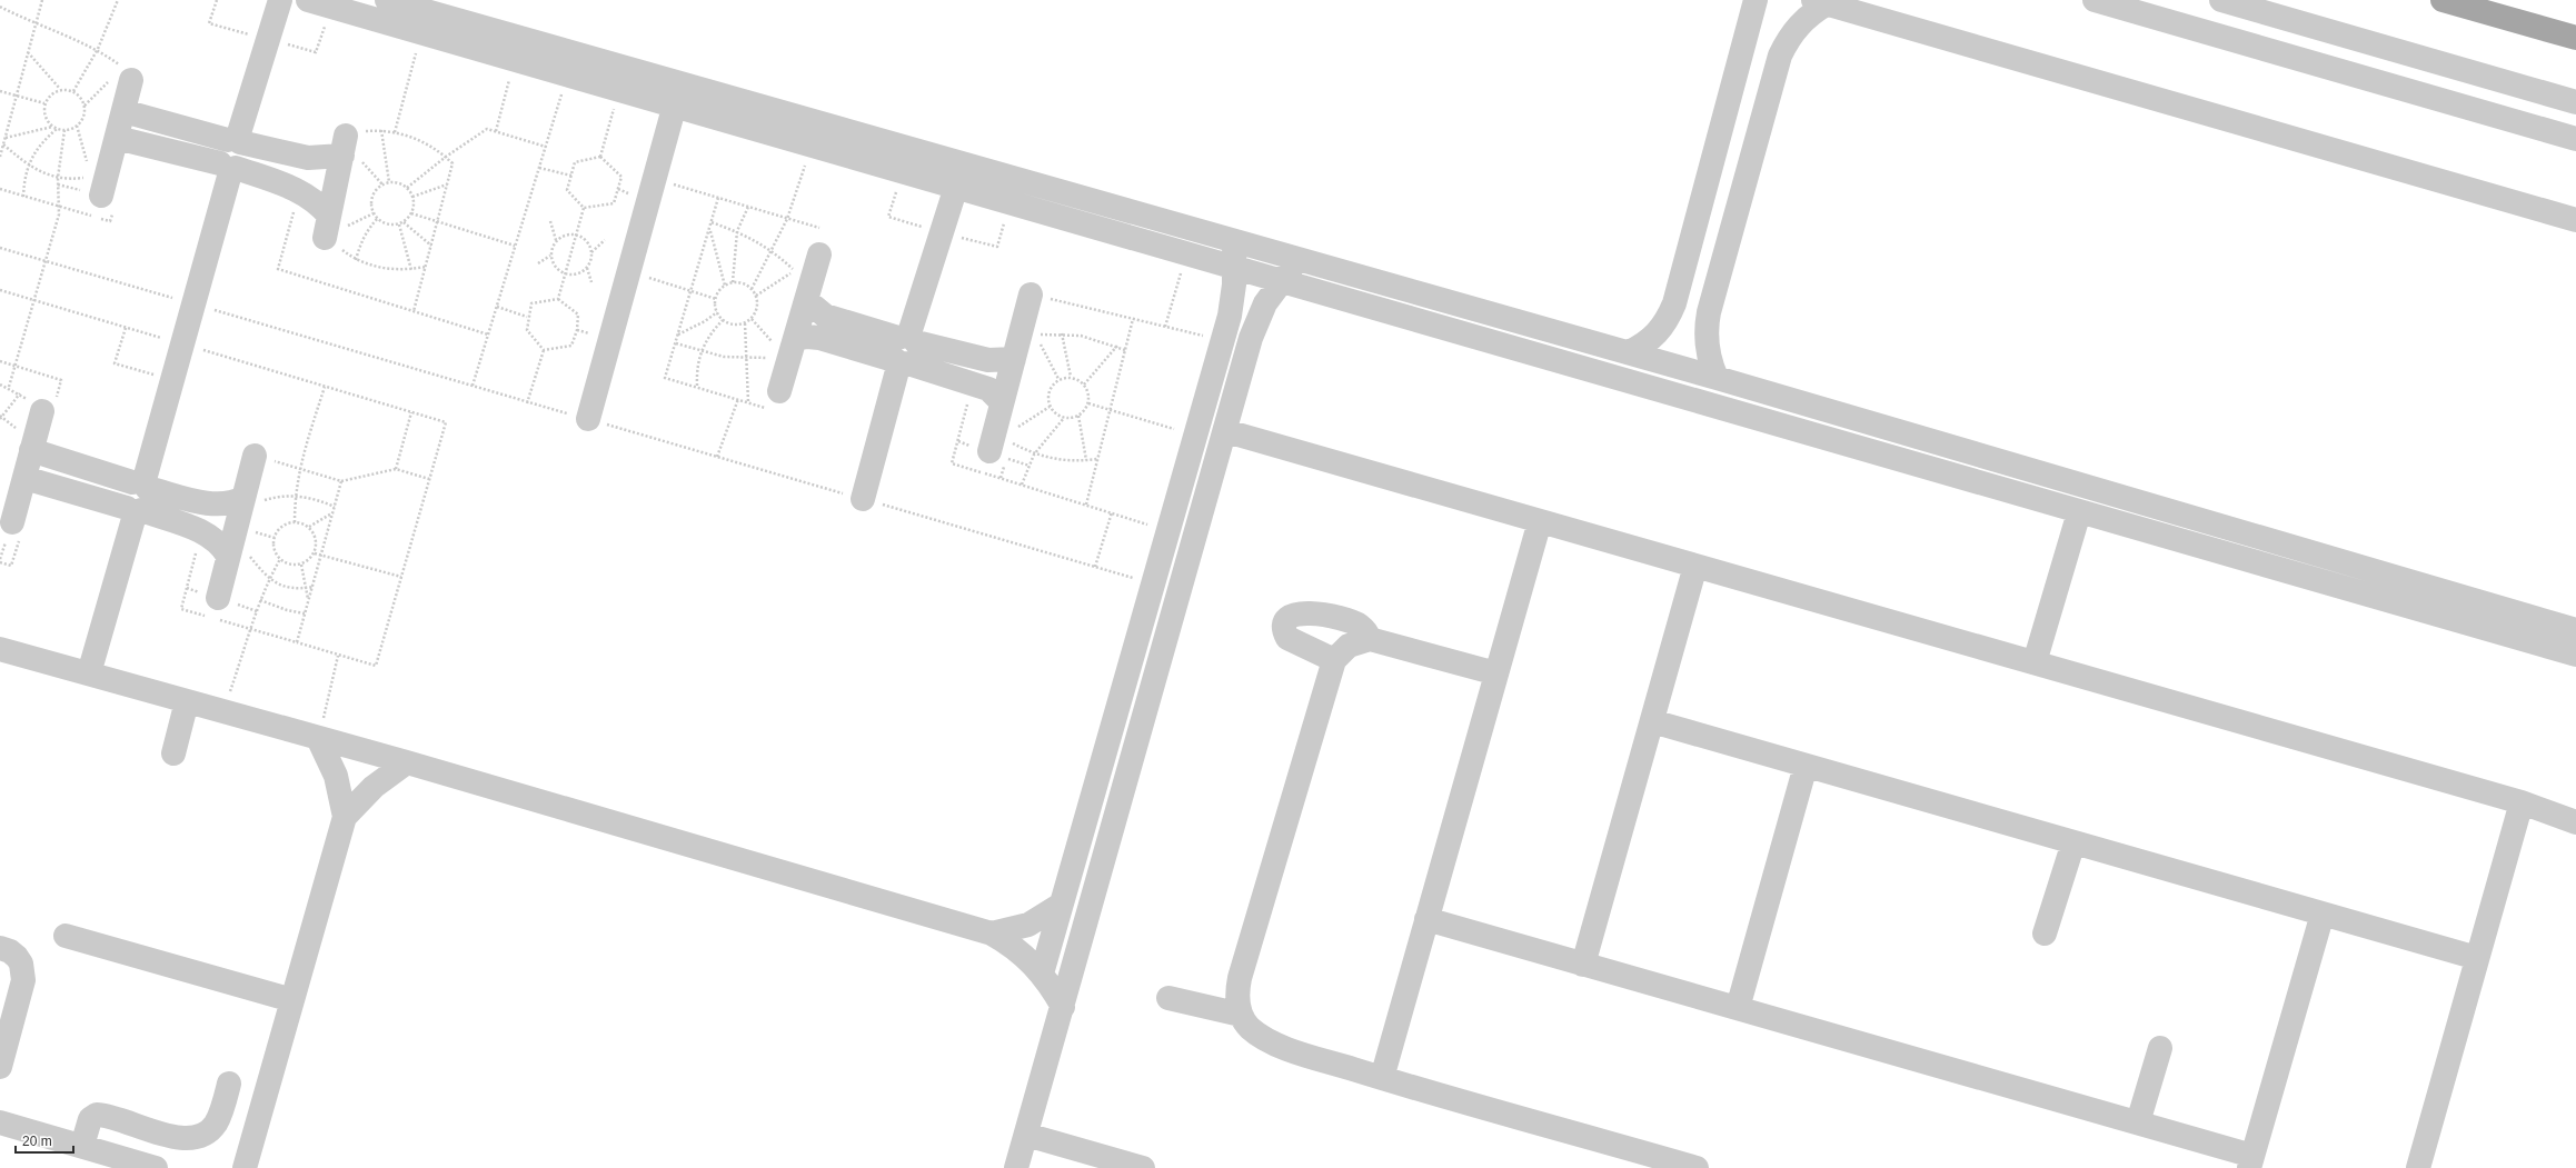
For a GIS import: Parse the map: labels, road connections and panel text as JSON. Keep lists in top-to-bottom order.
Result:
{
  "scale_bar": "20 m"
}
